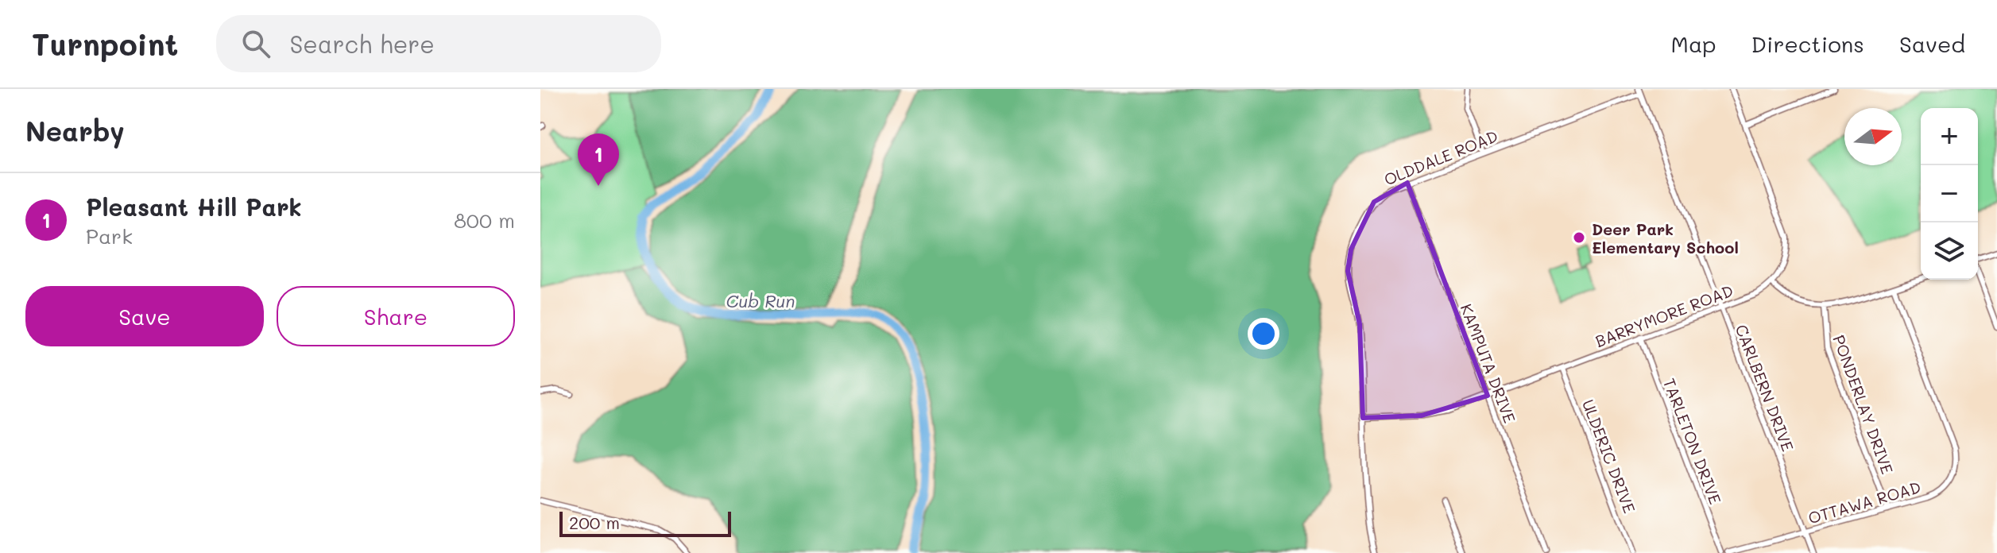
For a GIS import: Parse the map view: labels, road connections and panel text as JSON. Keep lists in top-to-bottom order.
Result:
{
  "streets": {
    "street": [
      "OLDDALE ROAD",
      "BARRYMORE ROAD",
      "KAMPUTA DRIVE",
      "CARLBERN DRIVE",
      "PONDERLAY DRIVE",
      "TARLETON DRIVE",
      "ULDERIC DRIVE",
      "OTTAWA ROAD"
    ]
  },
  "crossings": [
    ["OLDDALE ROAD", "BARRYMORE ROAD"],
    ["OLDDALE ROAD", "KAMPUTA DRIVE"],
    ["OLDDALE ROAD", "CARLBERN DRIVE"],
    ["BARRYMORE ROAD", "KAMPUTA DRIVE"],
    ["BARRYMORE ROAD", "CARLBERN DRIVE"],
    ["BARRYMORE ROAD", "TARLETON DRIVE"],
    ["BARRYMORE ROAD", "ULDERIC DRIVE"],
    ["CARLBERN DRIVE", "OTTAWA ROAD"],
    ["PONDERLAY DRIVE", "OTTAWA ROAD"]
  ],
  "water": ["Cub Run"],
  "places": ["Deer Park Elementary School"],
  "scale_bar": "200 m",
  "north": "right",
  "page": {
    "header": "Turnpoint",
    "search": "Search here",
    "nav": ["Map", "Directions", "Saved"],
    "heading": "Nearby",
    "map_buttons": ["+", "−"],
    "pins": "1",
    "list": [
      {
        "mark": "1",
        "name": "Pleasant Hill Park",
        "note": "Park",
        "value": "800 m"
      }
    ],
    "buttons": ["Save", "Share"],
    "scale": "200 m"
  }
}
